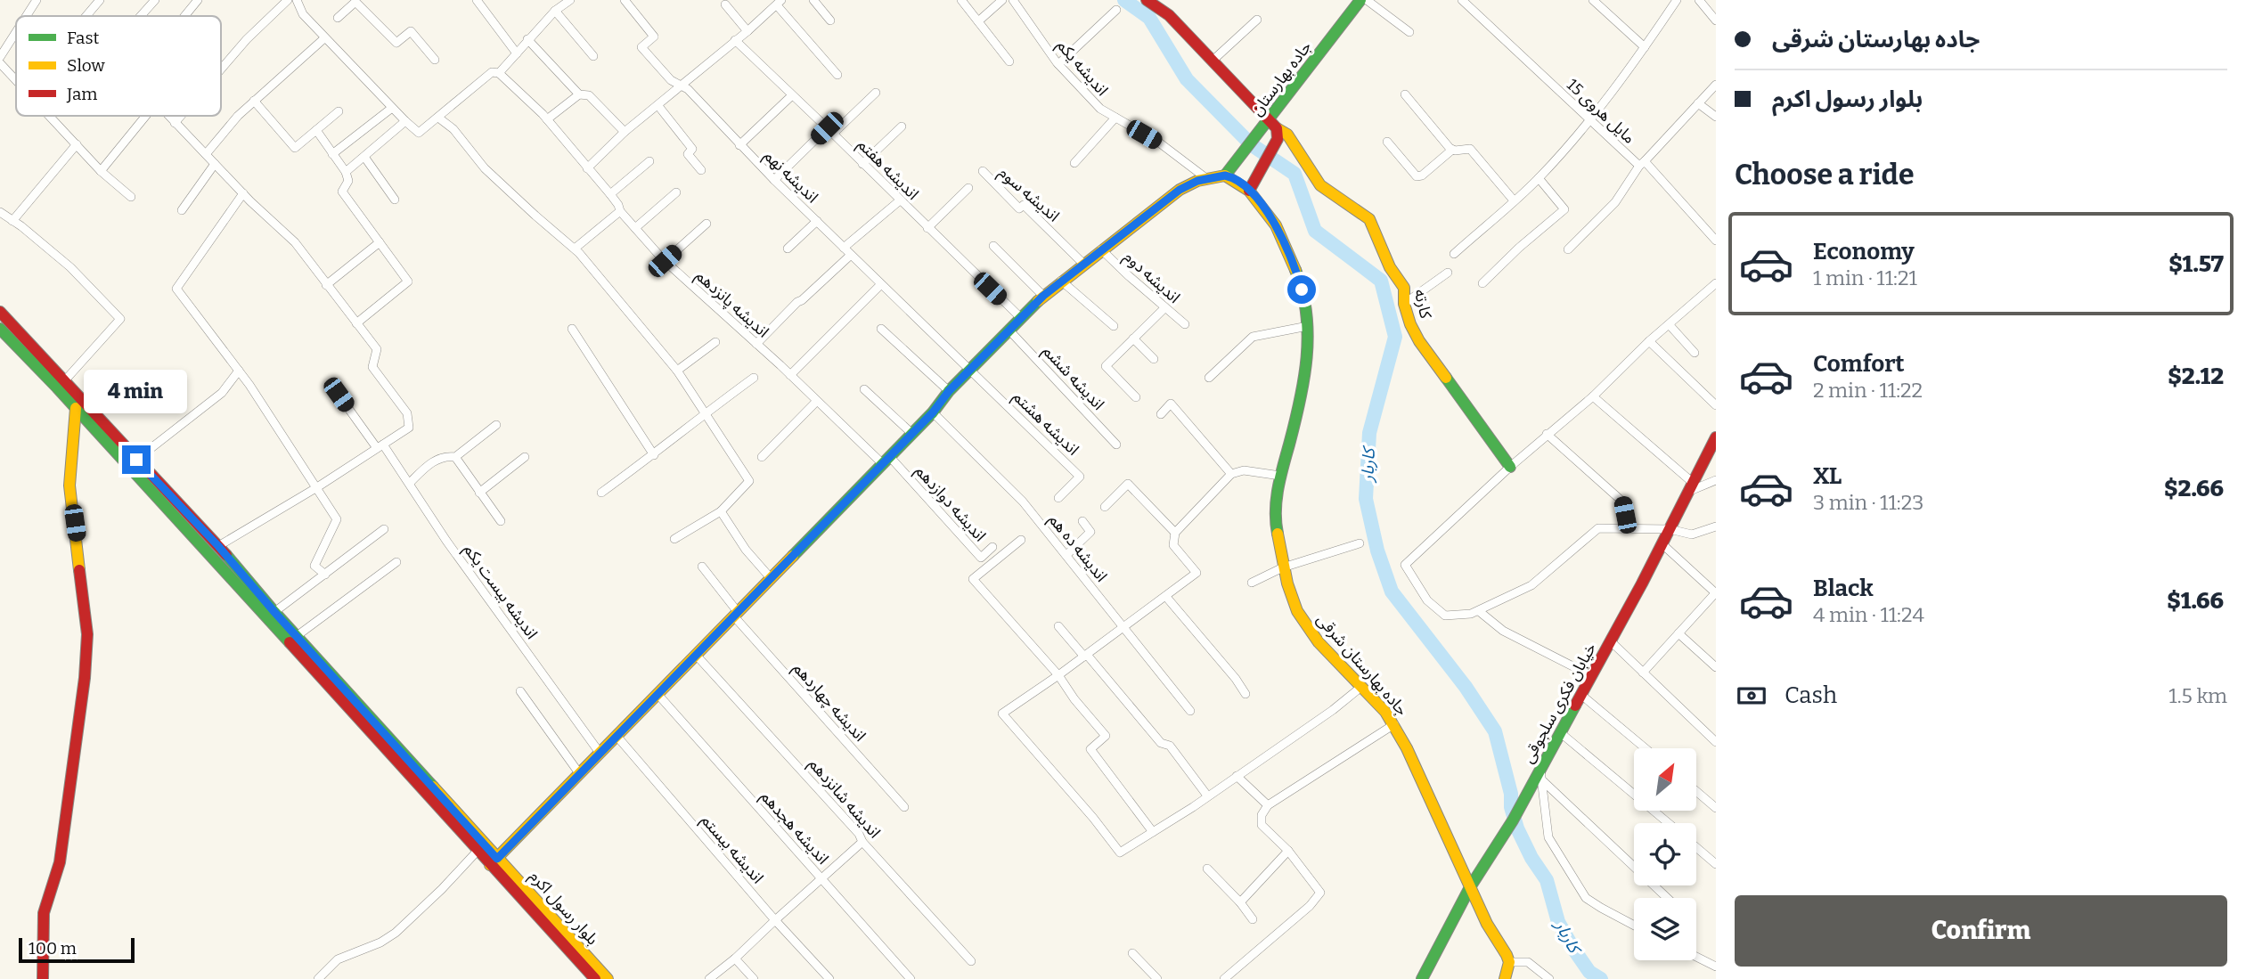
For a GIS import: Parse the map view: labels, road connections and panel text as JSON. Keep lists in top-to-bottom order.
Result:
{
  "streets": {
    "street": [
      "اندیشه یکم",
      "جاده بهارستان",
      "مایل هروی 15",
      "اندیشه هفتم",
      "اندیشه نهم",
      "اندیشه سوم",
      "اندیشه دوم",
      "اندیشه پانزدهم",
      "کارته",
      "اندیشه ششم",
      "اندیشه هشتم",
      "اندیشه دوازدهم",
      "اندیشه ده هم",
      "اندیشه بیست یکم",
      "جاده بهارستان شرقی",
      "اندیشه چهاردهم",
      "خیابان فکری سلجوقی",
      "اندیشه شانزدهم",
      "اندیشه هجدهم",
      "اندیشه بیستم",
      "بلوار رسول اکرم"
    ]
  },
  "crossings": [
    ["جاده بهارستان", "کارته"],
    ["اندیشه نهم", "اندیشه هشتم"],
    ["اندیشه پانزدهم", "اندیشه دوازدهم"],
    ["جاده بهارستان شرقی", "خیابان فکری سلجوقی"]
  ],
  "water": ["کاربار"],
  "legend": ["Fast", "Slow", "Jam"],
  "scale_bar": "100 m",
  "north": "top right",
  "page": {
    "banner": ["جاده بهارستان شرقی", "بلوار رسول اکرم"],
    "heading": "Choose a ride",
    "list": [
      {
        "name": "Economy",
        "note": "1 min · 11:21",
        "value": "$1.57"
      },
      {
        "name": "Comfort",
        "note": "2 min · 11:22",
        "value": "$2.12"
      },
      {
        "name": "XL",
        "note": "3 min · 11:23",
        "value": "$2.66"
      },
      {
        "name": "Black",
        "note": "4 min · 11:24",
        "value": "$1.66"
      }
    ],
    "bubble": "4 min",
    "pay": ["Cash", "1.5 km"],
    "buttons": "Confirm",
    "scale": "100 m"
  }
}
